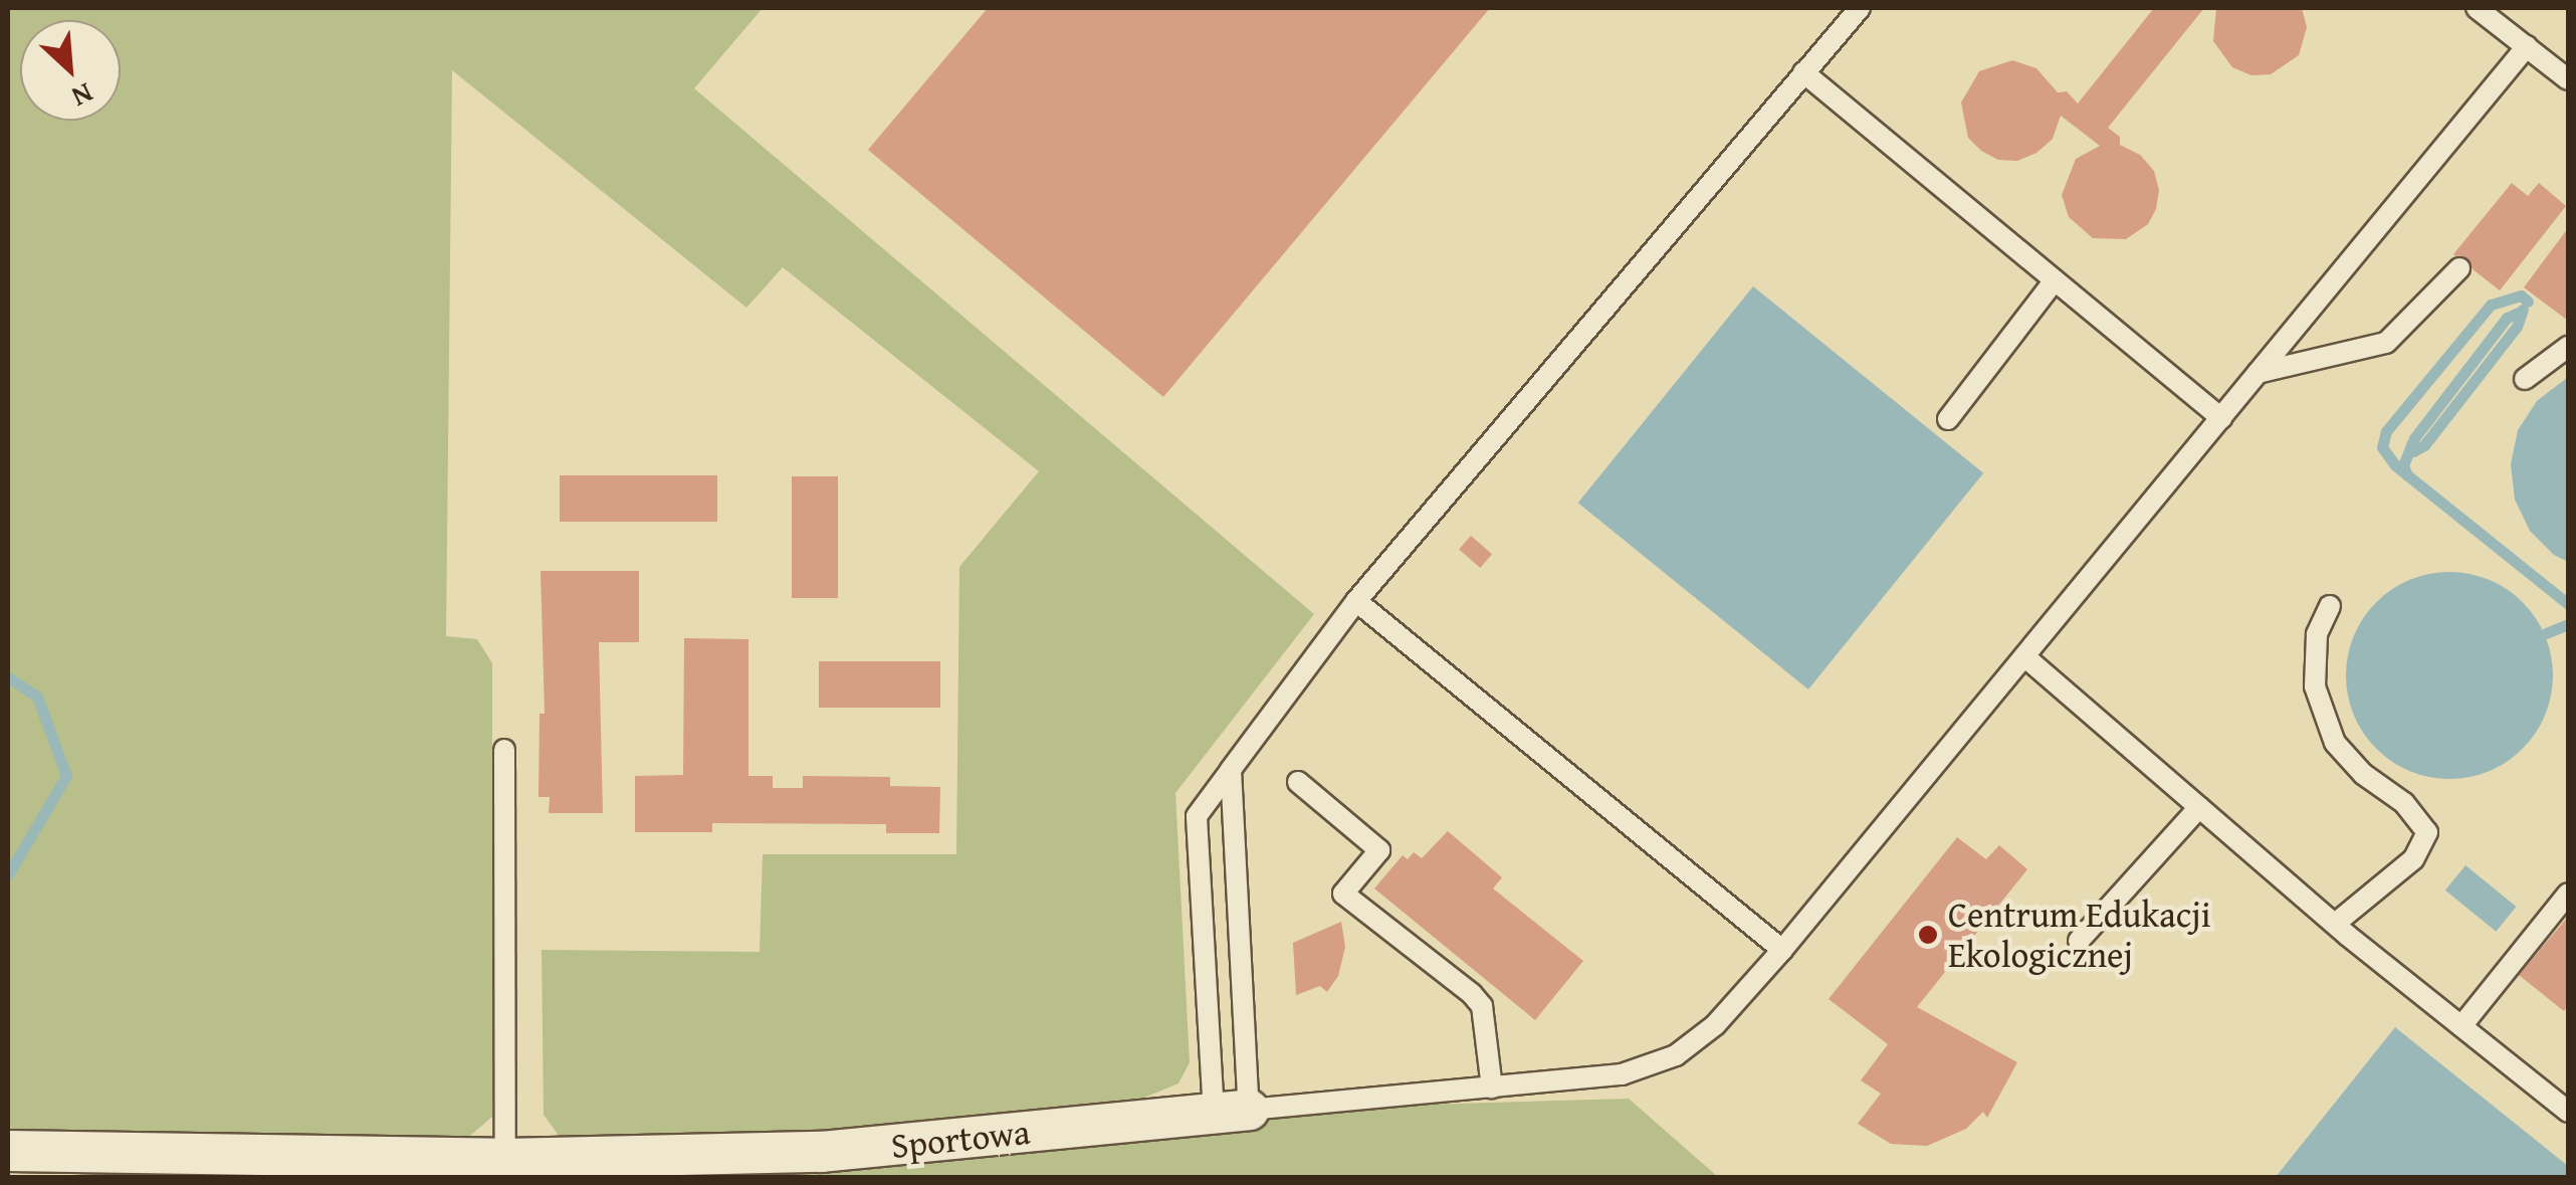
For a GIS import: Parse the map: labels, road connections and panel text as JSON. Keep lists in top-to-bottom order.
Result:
{
  "streets": {
    "street": ["Sportowa"]
  },
  "places": ["Centrum Edukacji Ekologicznej"],
  "north": "bottom right"
}
